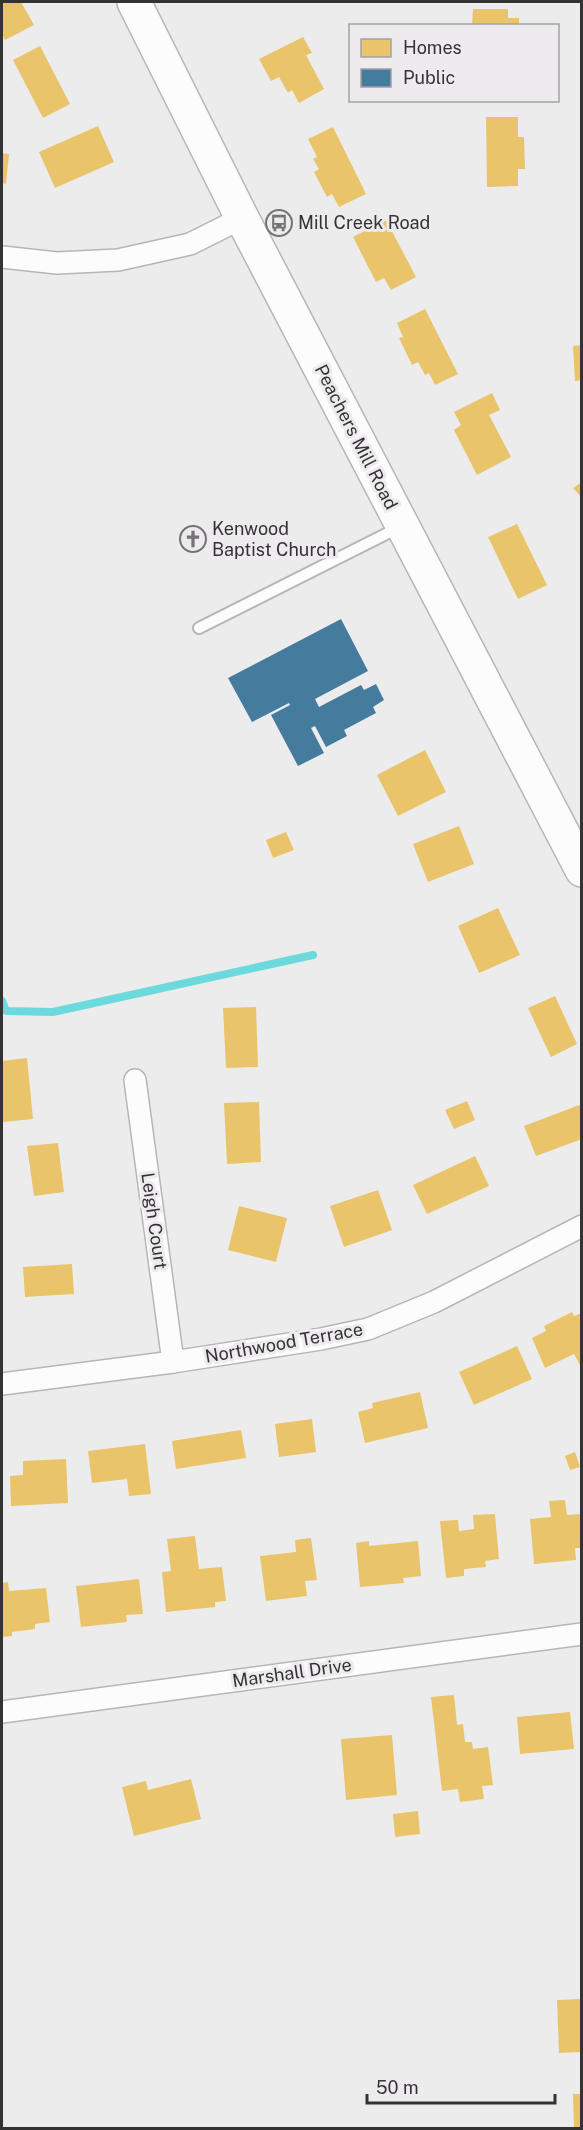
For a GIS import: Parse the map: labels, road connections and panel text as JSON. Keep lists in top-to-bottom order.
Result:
{
  "streets": {
    "main road": ["Peachers Mill Road"],
    "street": ["Leigh Court", "Northwood Terrace", "Marshall Drive"]
  },
  "crossings": [
    ["Leigh Court", "Northwood Terrace"]
  ],
  "places": {
    "bus stop": ["Mill Creek Road"],
    "church": ["Kenwood Baptist Church"]
  },
  "legend": ["Homes", "Public"],
  "scale_bar": "50 m"
}
